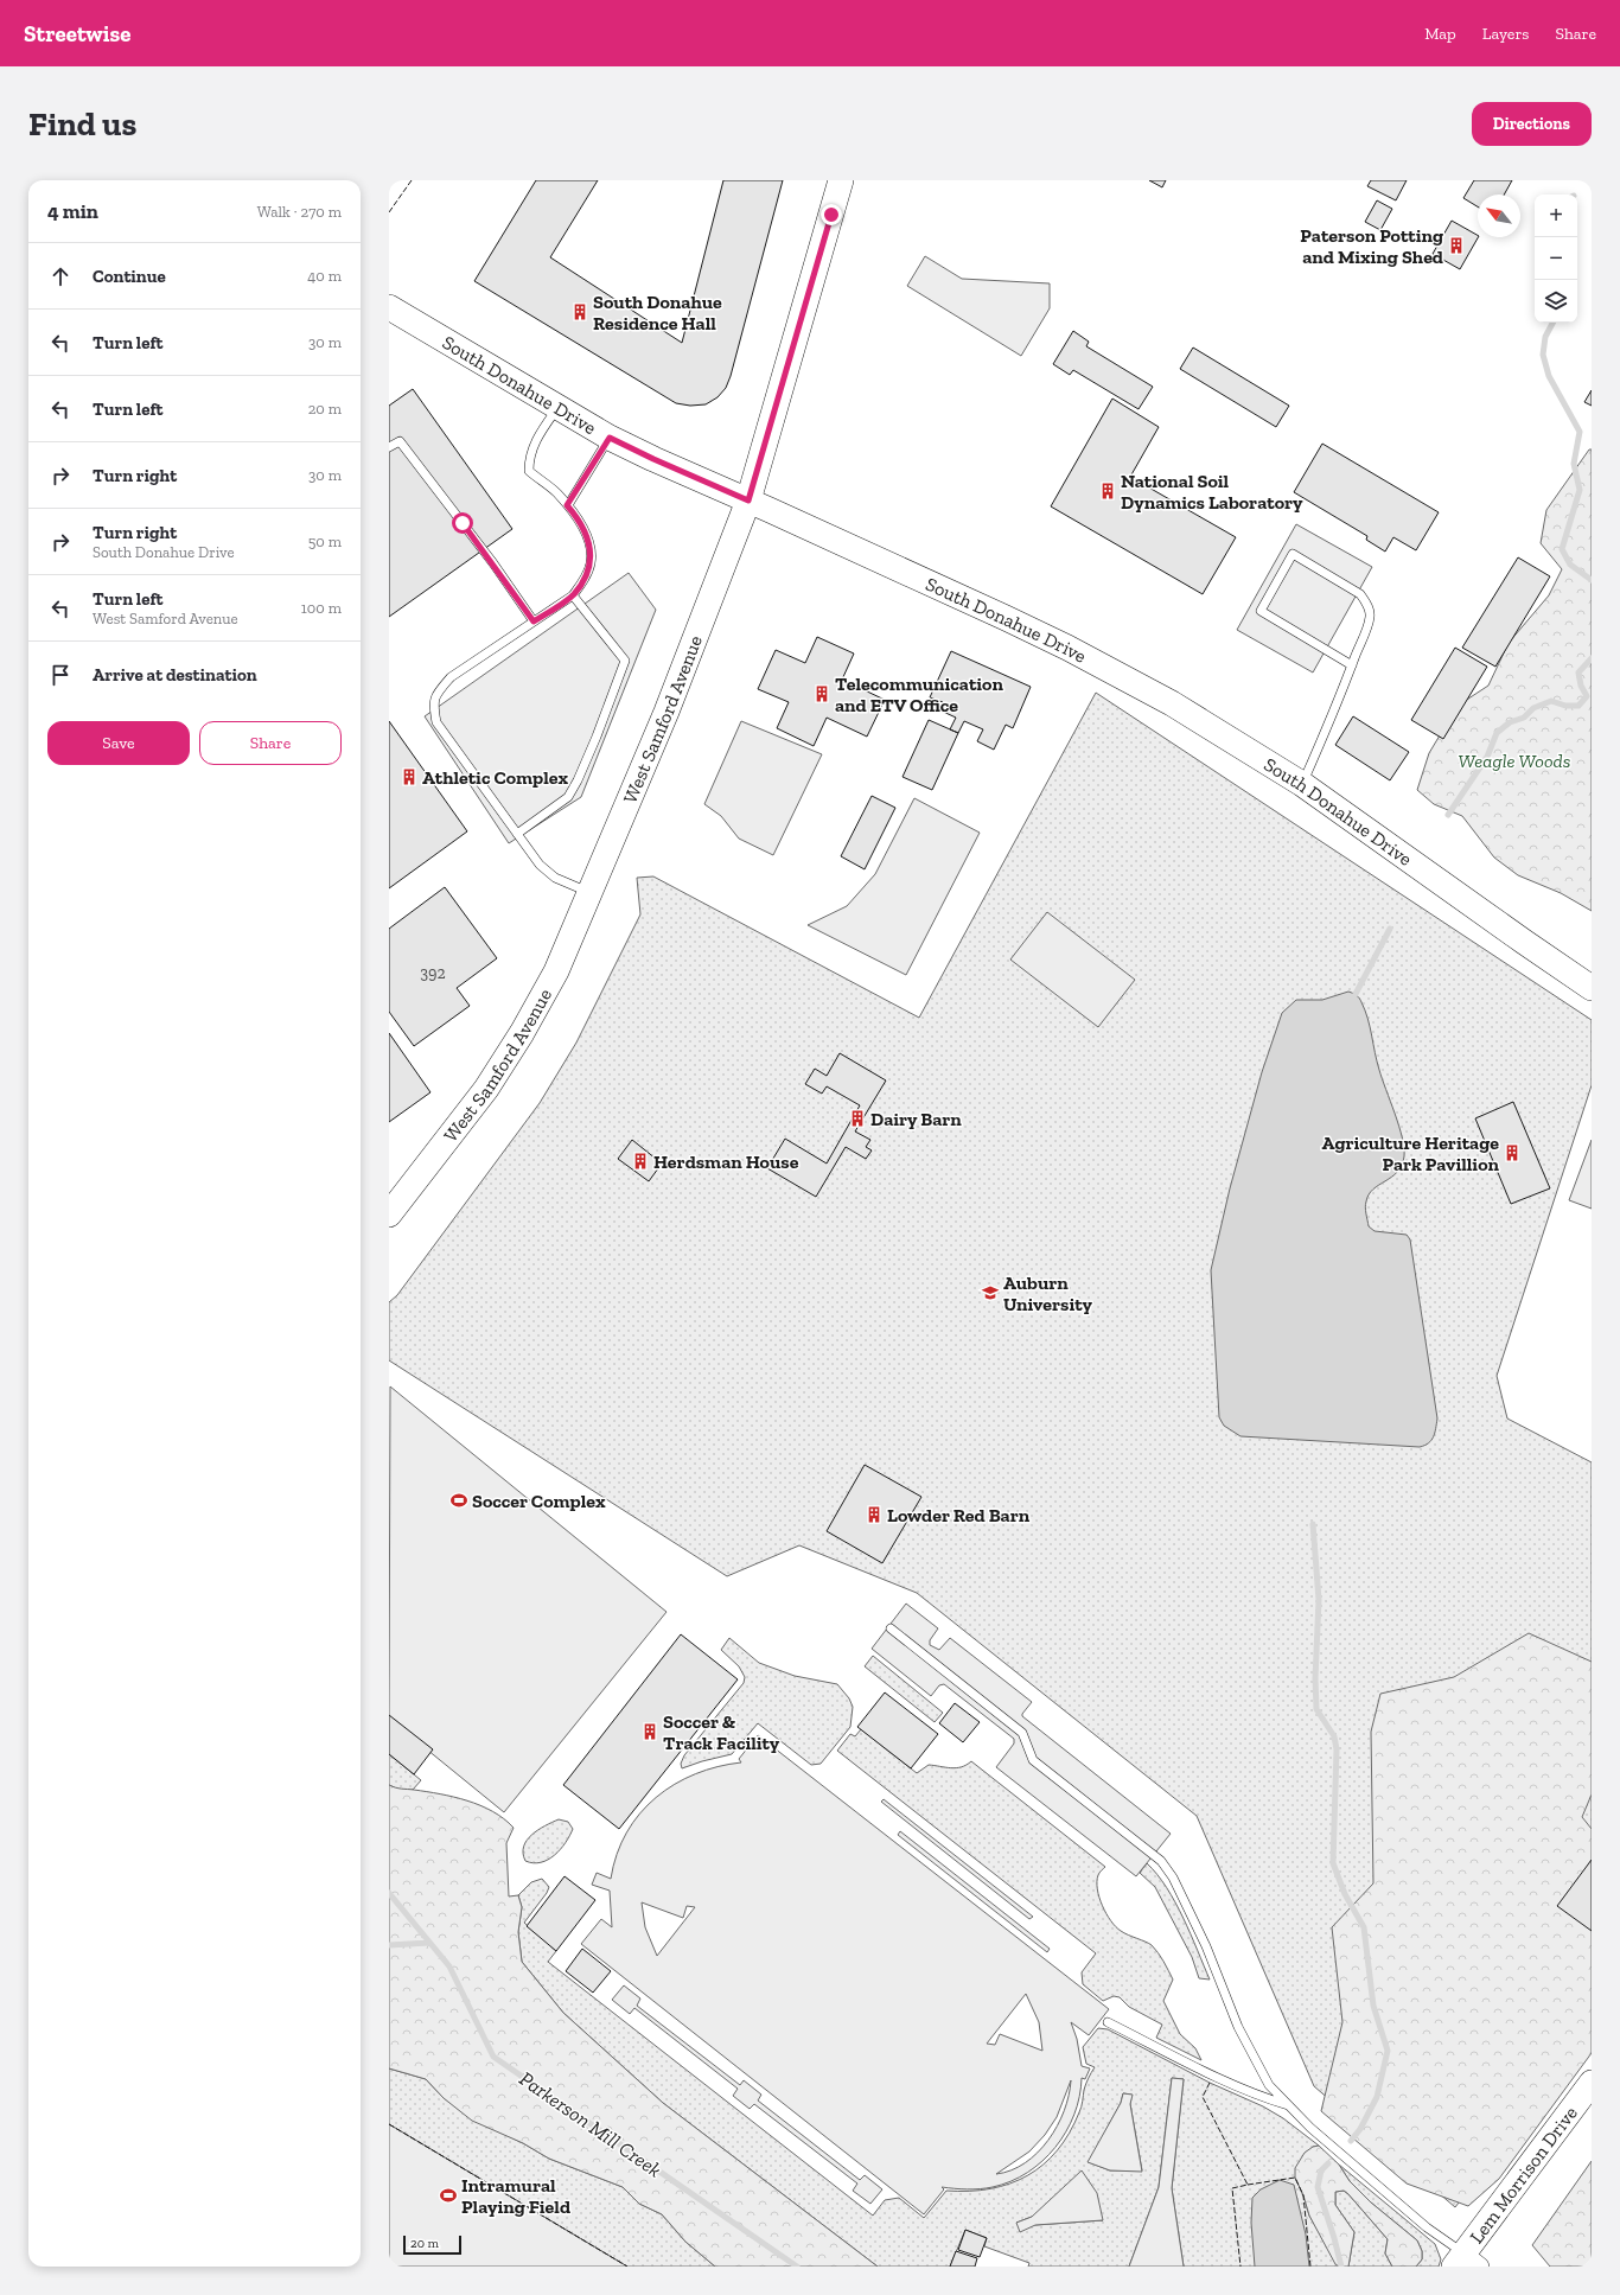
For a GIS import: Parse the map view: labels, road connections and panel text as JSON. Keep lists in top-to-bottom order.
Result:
{
  "streets": {
    "street": ["South Donahue Drive", "West Samford Avenue", "Lem Morrison Drive"]
  },
  "crossings": [
    ["South Donahue Drive", "West Samford Avenue"]
  ],
  "water": ["Parkerson Mill Creek"],
  "parks": ["Weagle Woods"],
  "places": {
    "building": [
      "Paterson Potting and Mixing Shed",
      "South Donahue Residence Hall",
      "National Soil Dynamics Laboratory",
      "Telecommunication and ETV Office",
      "Athletic Complex",
      "Dairy Barn",
      "Agriculture Heritage Park Pavillion",
      "Herdsman House",
      "Lowder Red Barn",
      "Soccer & Track Facility"
    ],
    "school or university": ["Auburn University"],
    "sports": ["Soccer Complex", "Intramural Playing Field"]
  },
  "house_numbers": ["392"],
  "scale_bar": "20 m",
  "north": "top left",
  "page": {
    "header": "Streetwise",
    "nav": ["Map", "Layers", "Share"],
    "buttons": [
      "Directions",
      ["Save", "Share"]
    ],
    "title": "Find us",
    "heading": ["4 min", "Walk · 270 m"],
    "map_buttons": ["+", "−"],
    "list": [
      ["Continue", "40 m"],
      ["Turn left", "30 m"],
      ["Turn left", "20 m"],
      ["Turn right", "30 m"],
      ["Turn right", "South Donahue Drive", "50 m"],
      ["Turn left", "West Samford Avenue", "100 m"],
      "Arrive at destination"
    ],
    "scale": "20 m"
  }
}
